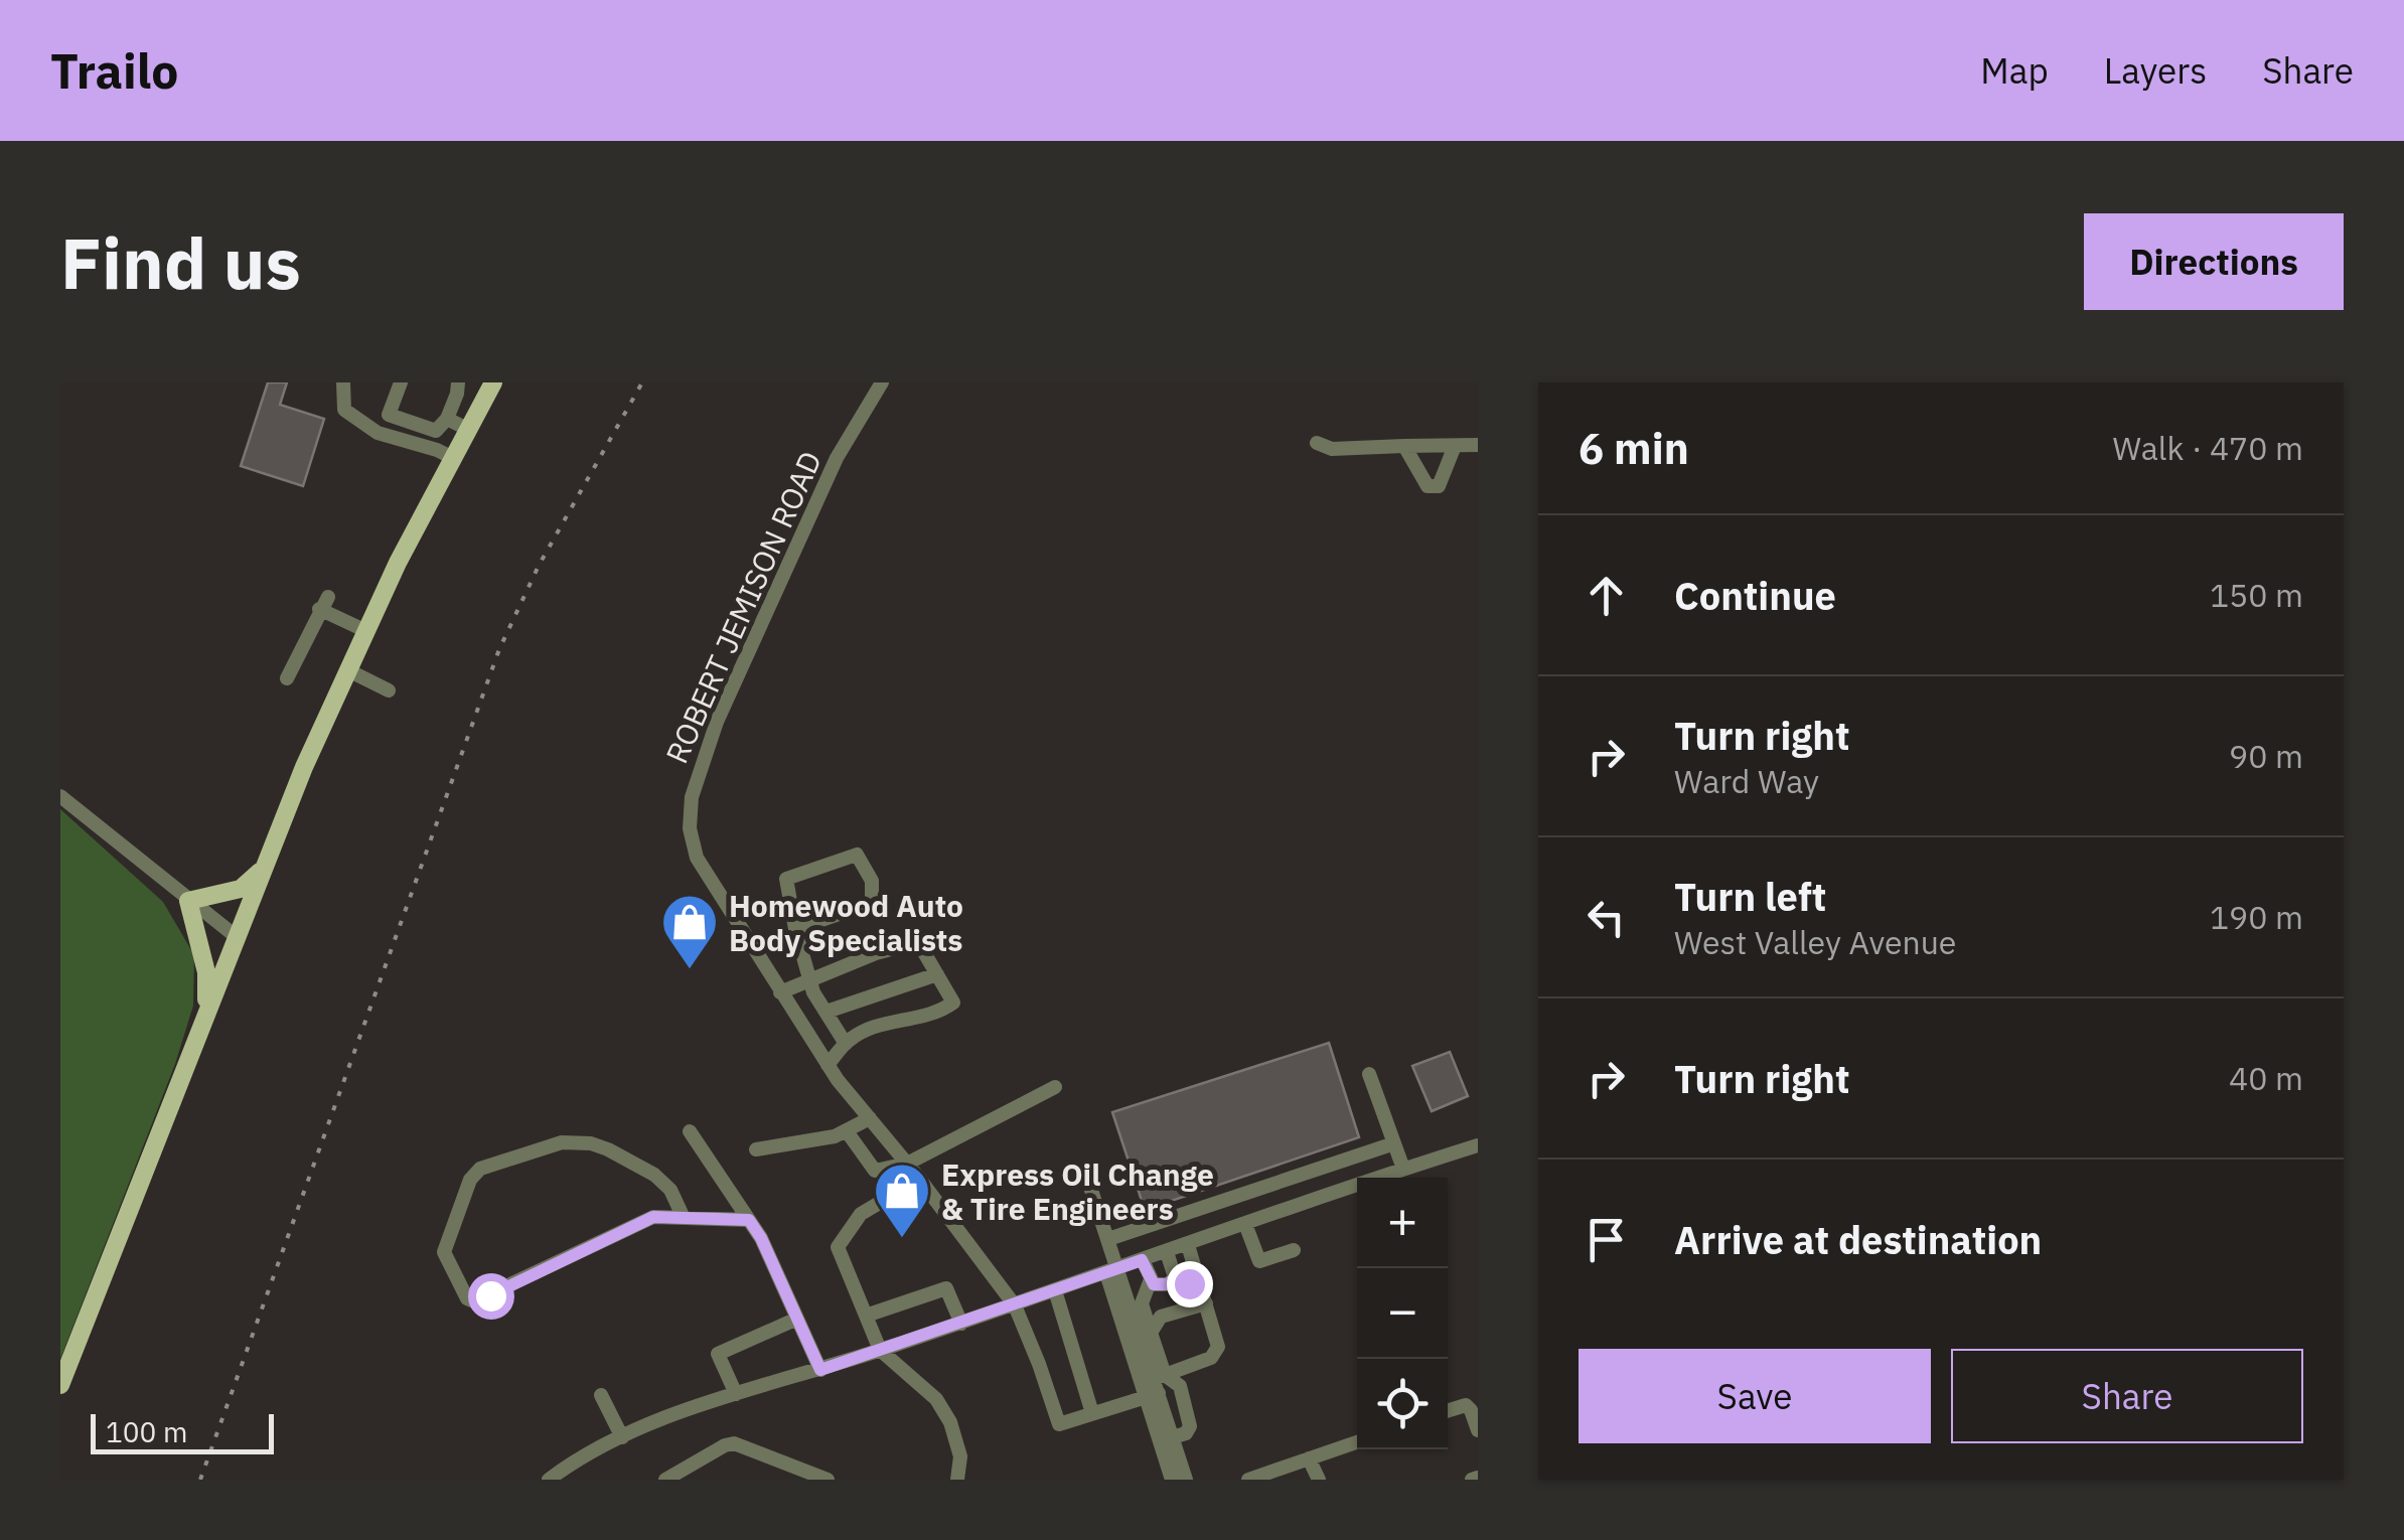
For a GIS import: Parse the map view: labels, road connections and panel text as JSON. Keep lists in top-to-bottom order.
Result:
{
  "streets": {
    "street": ["ROBERT JEMISON ROAD"]
  },
  "places": {
    "shop": ["Homewood Auto Body Specialists", "Express Oil Change & Tire Engineers"]
  },
  "scale_bar": "100 m",
  "page": {
    "header": "Trailo",
    "nav": ["Map", "Layers", "Share"],
    "buttons": [
      "Directions",
      ["Save", "Share"]
    ],
    "title": "Find us",
    "heading": ["6 min", "Walk · 470 m"],
    "list": [
      ["Continue", "150 m"],
      ["Turn right", "Ward Way", "90 m"],
      ["Turn left", "West Valley Avenue", "190 m"],
      ["Turn right", "40 m"],
      "Arrive at destination"
    ],
    "map_buttons": ["+", "−"],
    "scale": "100 m"
  }
}
